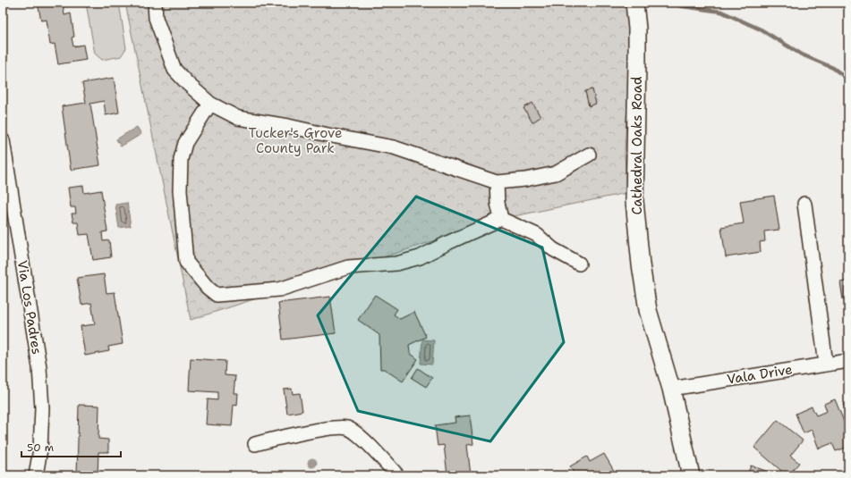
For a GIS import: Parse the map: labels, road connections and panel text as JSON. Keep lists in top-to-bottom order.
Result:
{
  "streets": {
    "main road": ["Cathedral Oaks Road"],
    "street": ["Via Los Padres", "Vala Drive"]
  },
  "crossings": [
    ["Cathedral Oaks Road", "Vala Drive"]
  ],
  "parks": ["Tucker's Grove County Park"],
  "scale_bar": "50 m"
}
